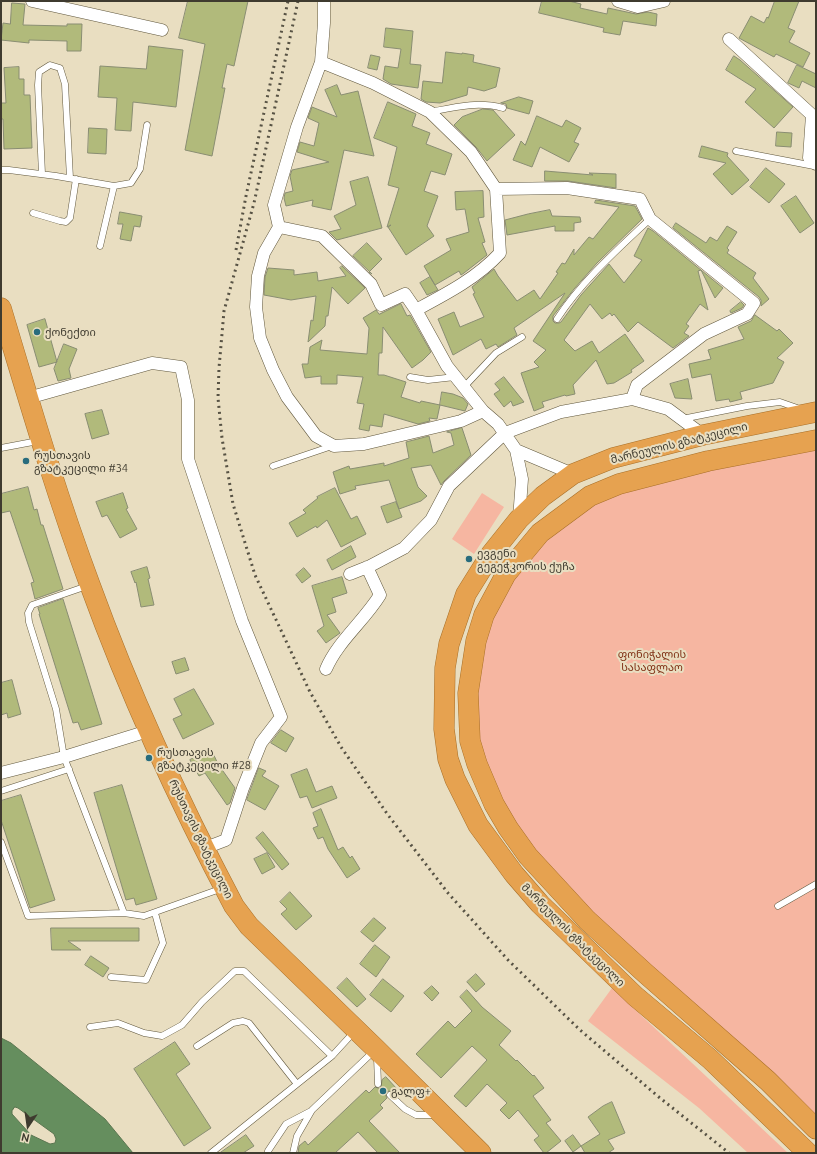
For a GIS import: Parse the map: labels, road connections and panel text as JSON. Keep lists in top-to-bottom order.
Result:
{
  "streets": {
    "highway": ["მარნეულის გზატკეცილი", "რუსთავის გზატკეცილი"]
  },
  "parks": ["ფონიჭალის სასაფლაო"],
  "places": [
    "ქონექთი",
    "რუსთავის გზატკეცილი #34",
    "ევგენი გეგეჭკორის ქუჩა",
    "რუსთავის გზატკეცილი #28",
    "გალფ+"
  ],
  "north": "bottom"
}
